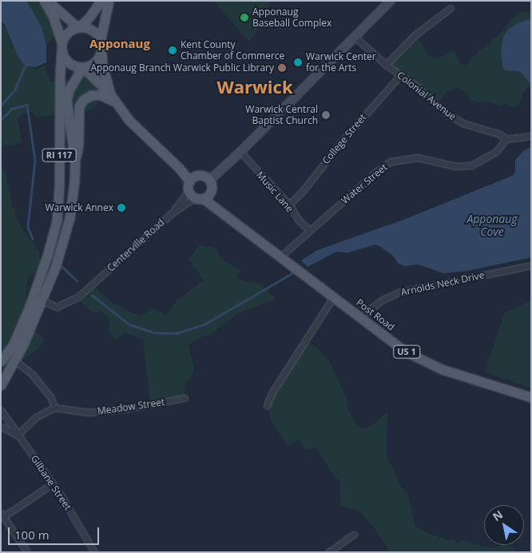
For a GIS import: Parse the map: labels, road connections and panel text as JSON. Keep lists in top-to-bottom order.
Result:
{
  "streets": {
    "main road": ["RI 117", "Post Road", "US 1"],
    "street": [
      "Colonial Avenue",
      "College Street",
      "Water Street",
      "Music Lane",
      "Centerville Road",
      "Arnolds Neck Drive",
      "Meadow Street",
      "Gilbane Street"
    ]
  },
  "crossings": [
    ["Colonial Avenue", "College Street"],
    ["Colonial Avenue", "Water Street"],
    ["College Street", "Music Lane"],
    ["RI 117", "Centerville Road"],
    ["Water Street", "Music Lane"],
    ["Water Street", "Post Road"],
    ["Centerville Road", "Post Road"],
    ["Arnolds Neck Drive", "Post Road"],
    ["Post Road", "US 1"]
  ],
  "districts": ["Apponaug", "Warwick"],
  "water": ["Apponaug Cove"],
  "places": [
    "Apponaug Baseball Complex",
    "Kent County Chamber of Commerce",
    "Warwick Center for the Arts",
    "Apponaug Branch Warwick Public Library",
    "Warwick Central Baptist Church",
    "Warwick Annex"
  ],
  "scale_bar": "100 m",
  "north": "top left"
}
